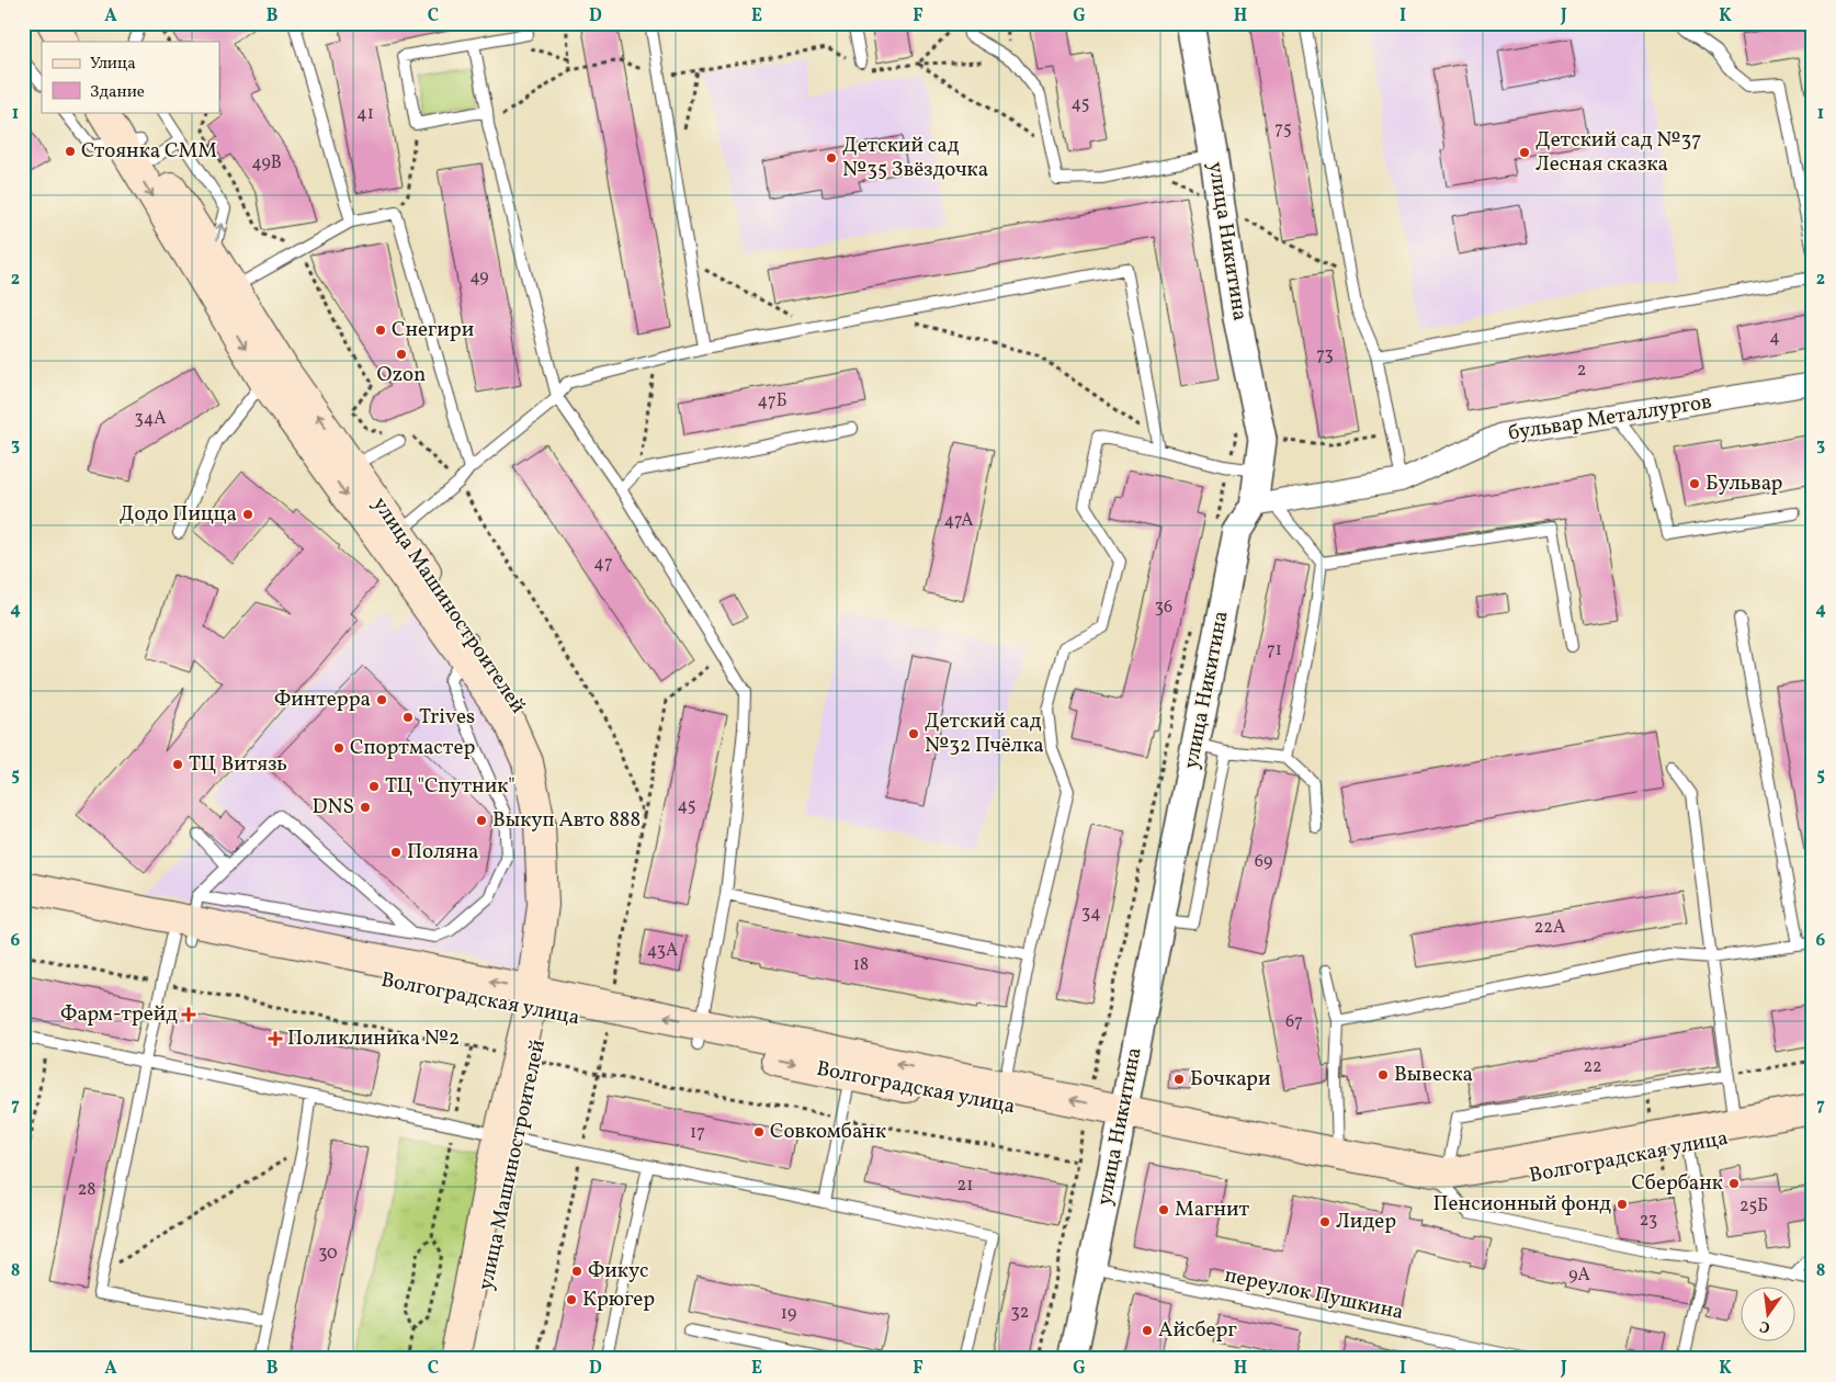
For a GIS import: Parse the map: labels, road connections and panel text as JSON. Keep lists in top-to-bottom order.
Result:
{
  "streets": {
    "main road": ["улица Машиностроителей", "Волгоградская улица"],
    "street": ["улица Никитина", "бульвар Металлургов"],
    "lane": ["переулок Пушкина"]
  },
  "crossings": [
    ["улица Никитина", "бульвар Металлургов"],
    ["улица Никитина", "Волгоградская улица"],
    ["улица Никитина", "переулок Пушкина"],
    ["улица Машиностроителей", "Волгоградская улица"]
  ],
  "places": {
    "other": [
      "Стоянка СММ",
      "Детский сад №37 Лесная сказка",
      "Детский сад №35 Звёздочка",
      "Снегири",
      "Ozon",
      "Бульвар",
      "Додо Пицца",
      "Финтерра",
      "Trives",
      "Детский сад №32 Пчёлка",
      "Спортмастер",
      "ТЦ Витязь",
      "ТЦ \"Спутник\"",
      "DNS",
      "Выкуп Авто 888",
      "Поляна",
      "Вывеска",
      "Бочкари",
      "Совкомбанк",
      "Сбербанк",
      "Пенсионный фонд",
      "Магнит",
      "Лидер",
      "Фикус",
      "Крюгер",
      "Айсберг"
    ],
    "health": ["Фарм-трейд", "Поликлиника №2"]
  },
  "house_numbers": [
    "45",
    "41",
    "75",
    "49В",
    "49",
    "4",
    "73",
    "2",
    "47Б",
    "34А",
    "47А",
    "47",
    "36",
    "71",
    "45",
    "69",
    "34",
    "22А",
    "43А",
    "18",
    "67",
    "22",
    "17",
    "21",
    "28",
    "25Б",
    "23",
    "30",
    "9А",
    "32",
    "19"
  ],
  "legend": ["Улица", "Здание"],
  "north": "bottom",
  "grid": {
    "columns": [
      "A",
      "B",
      "C",
      "D",
      "E",
      "F",
      "G",
      "H",
      "I",
      "J",
      "K"
    ],
    "rows": [
      "1",
      "2",
      "3",
      "4",
      "5",
      "6",
      "7",
      "8"
    ]
  }
}
